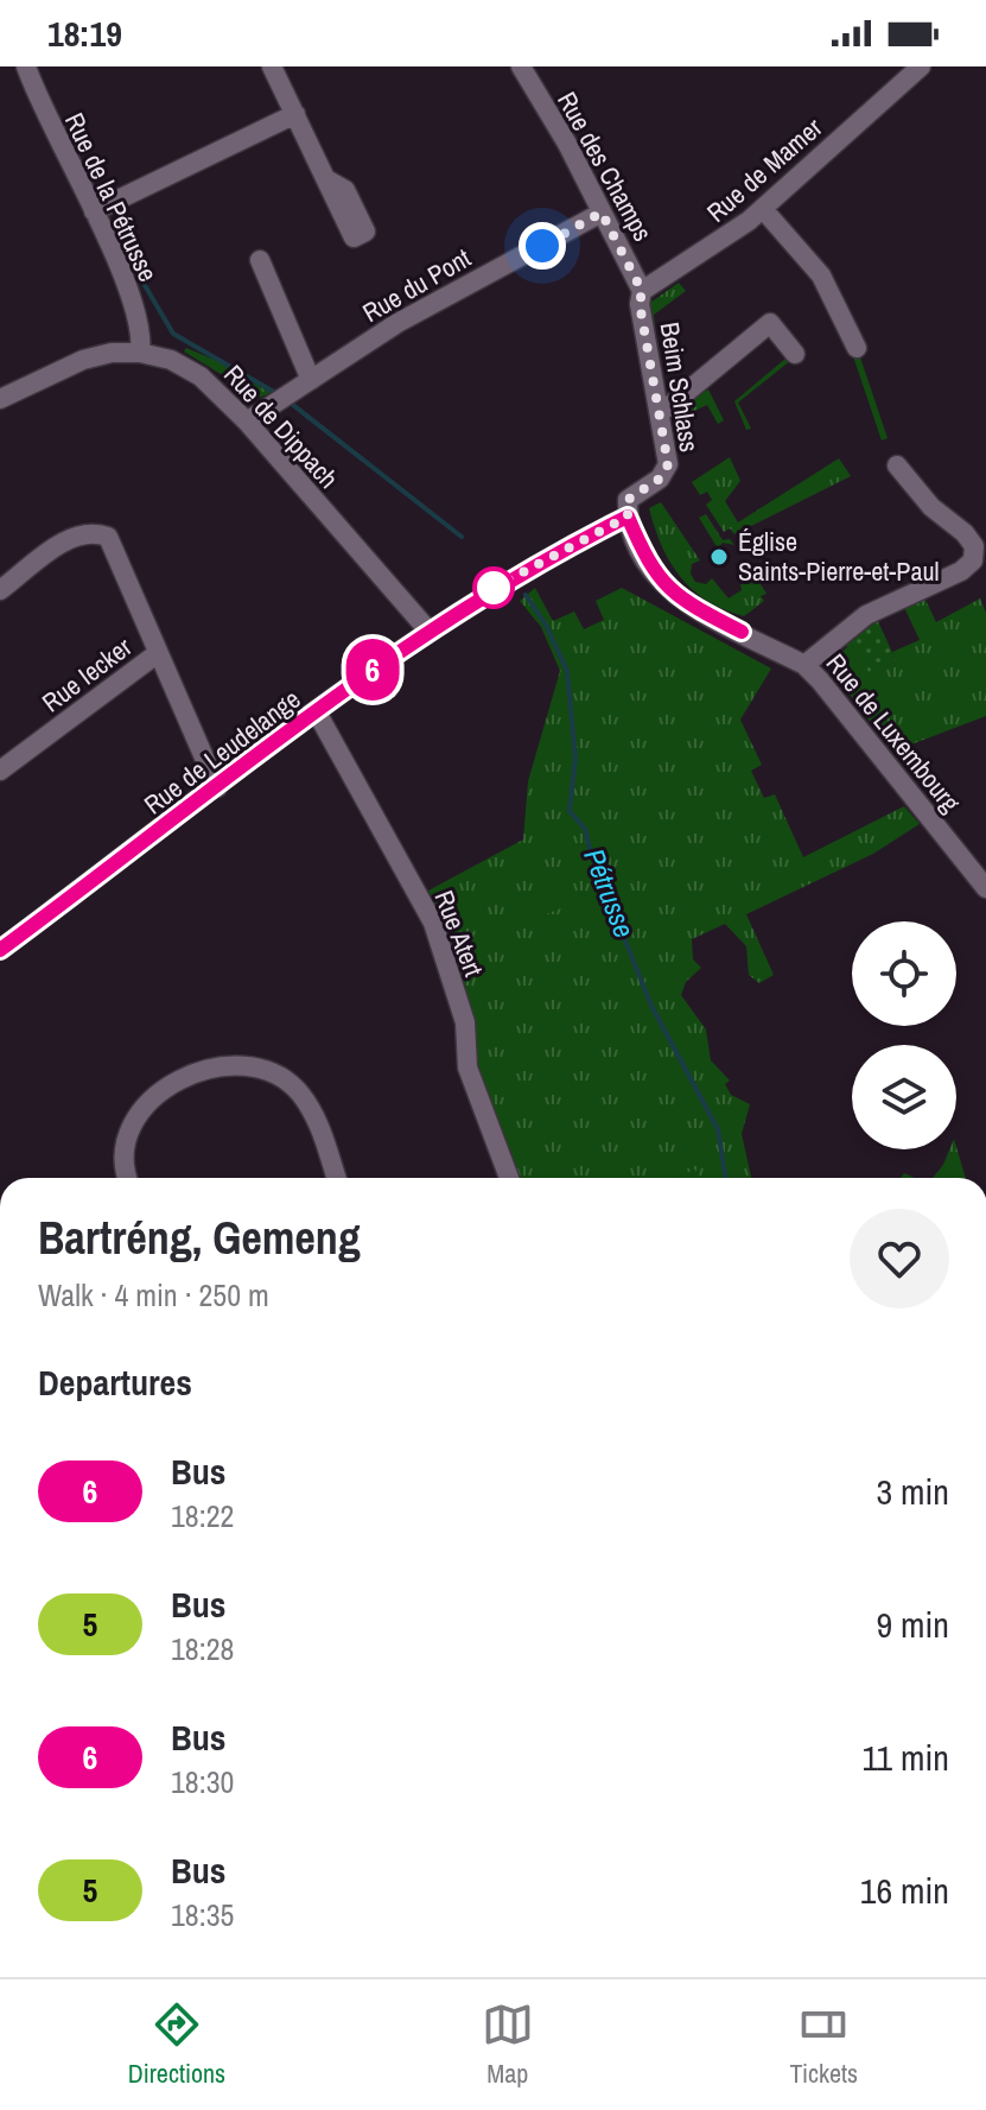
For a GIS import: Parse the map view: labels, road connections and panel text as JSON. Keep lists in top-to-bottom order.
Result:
{
  "streets": {
    "street": [
      "Rue des Champs",
      "Rue de Mamer",
      "Rue de la Pétrusse",
      "Rue du Pont",
      "Beim Schlass",
      "Rue de Dippach",
      "Rue Iecker",
      "Rue de Luxembourg",
      "Rue de Leudelange",
      "Rue Atert"
    ]
  },
  "crossings": [
    ["Rue des Champs", "Rue de Mamer"],
    ["Rue des Champs", "Rue du Pont"],
    ["Rue des Champs", "Beim Schlass"],
    ["Rue de Mamer", "Beim Schlass"],
    ["Rue de la Pétrusse", "Rue de Dippach"],
    ["Rue du Pont", "Rue de Dippach"],
    ["Beim Schlass", "Rue de Luxembourg"],
    ["Beim Schlass", "Rue de Leudelange"],
    ["Rue de Dippach", "Rue de Leudelange"],
    ["Rue de Luxembourg", "Rue de Leudelange"],
    ["Rue de Leudelange", "Rue Atert"]
  ],
  "water": ["Pétrusse"],
  "places": ["Église Saints-Pierre-et-Paul"],
  "lines": ["bus line 6"],
  "page": {
    "status": "18:19",
    "on_map": "6",
    "heading": [
      ["Bartréng, Gemeng", "Walk · 4 min · 250 m"],
      "Departures"
    ],
    "list": [
      {
        "mark": "6",
        "name": "Bus",
        "note": "18:22",
        "value": "3 min"
      },
      {
        "mark": "5",
        "name": "Bus",
        "note": "18:28",
        "value": "9 min"
      },
      {
        "mark": "6",
        "name": "Bus",
        "note": "18:30",
        "value": "11 min"
      },
      {
        "mark": "5",
        "name": "Bus",
        "note": "18:35",
        "value": "16 min"
      }
    ],
    "tabs": ["Directions", "Map", "Tickets"]
  }
}
